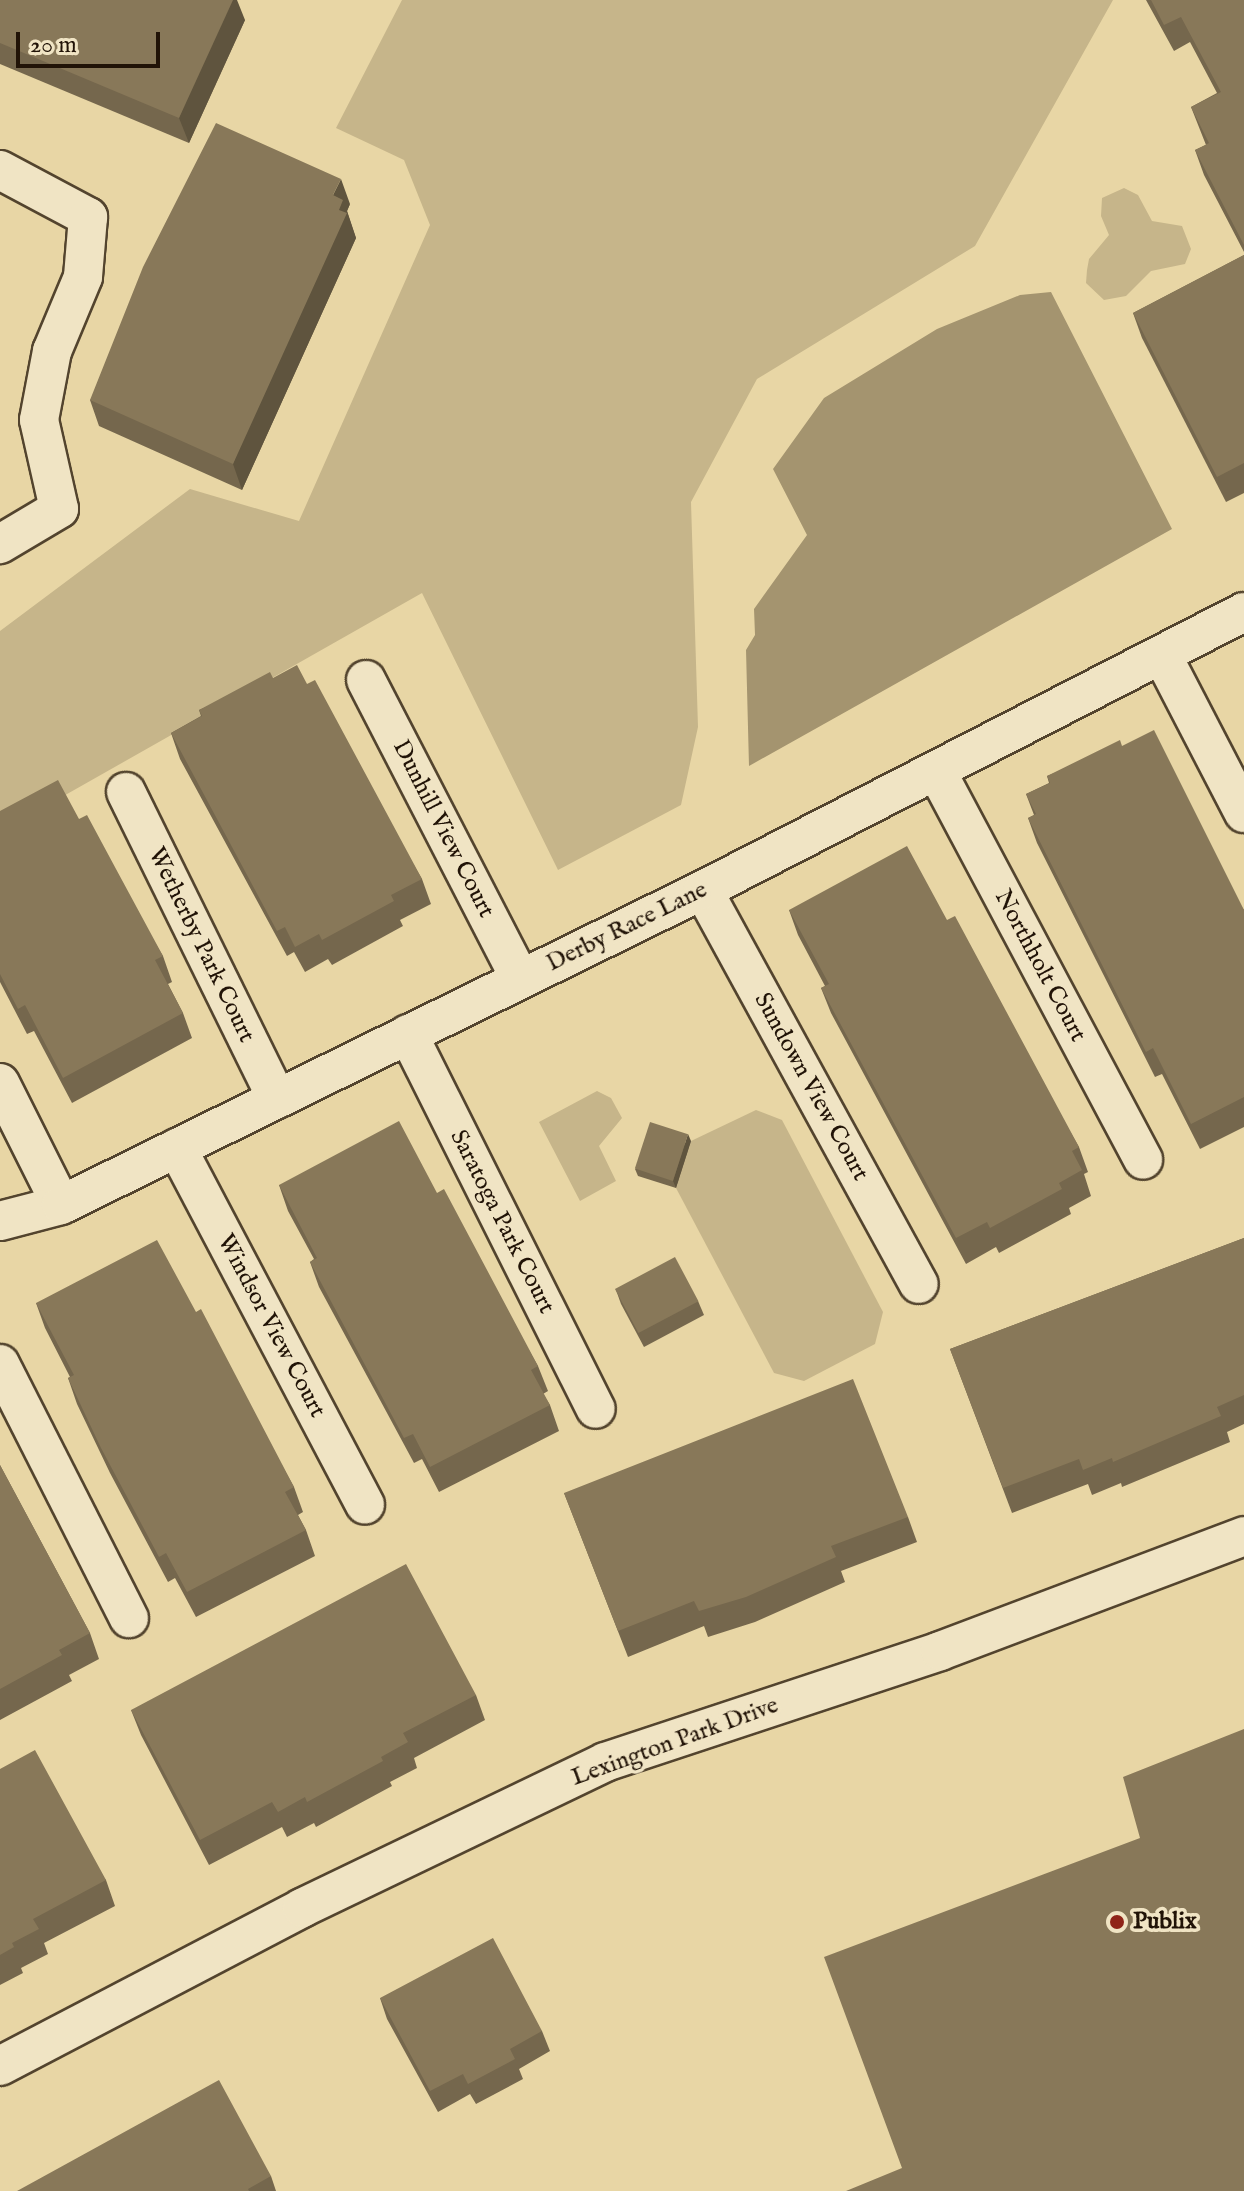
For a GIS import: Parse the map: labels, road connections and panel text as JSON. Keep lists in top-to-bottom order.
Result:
{
  "streets": {
    "street": [
      "Dunhill View Court",
      "Derby Race Lane",
      "Wetherby Park Court",
      "Northholt Court",
      "Sundown View Court",
      "Saratoga Park Court",
      "Windsor View Court",
      "Lexington Park Drive"
    ]
  },
  "crossings": [
    ["Dunhill View Court", "Derby Race Lane"],
    ["Derby Race Lane", "Wetherby Park Court"],
    ["Derby Race Lane", "Northholt Court"],
    ["Derby Race Lane", "Sundown View Court"],
    ["Derby Race Lane", "Saratoga Park Court"],
    ["Derby Race Lane", "Windsor View Court"]
  ],
  "places": ["Publix"],
  "scale_bar": "20 m"
}
